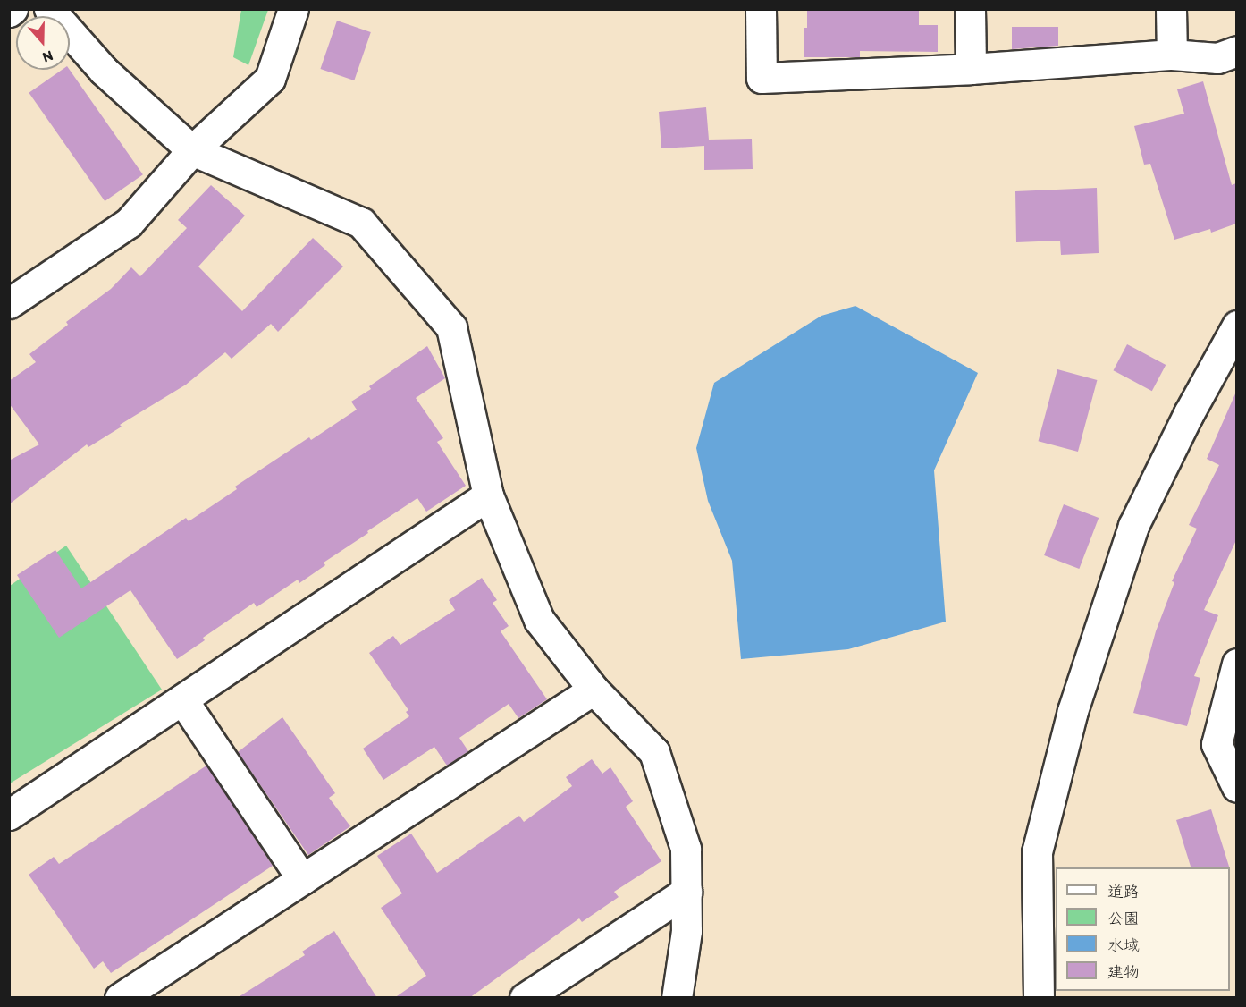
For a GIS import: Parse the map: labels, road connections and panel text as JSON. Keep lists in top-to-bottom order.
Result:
{
  "legend": [
    "道路",
    "公園",
    "水域",
    "建物"
  ],
  "north": "bottom"
}
